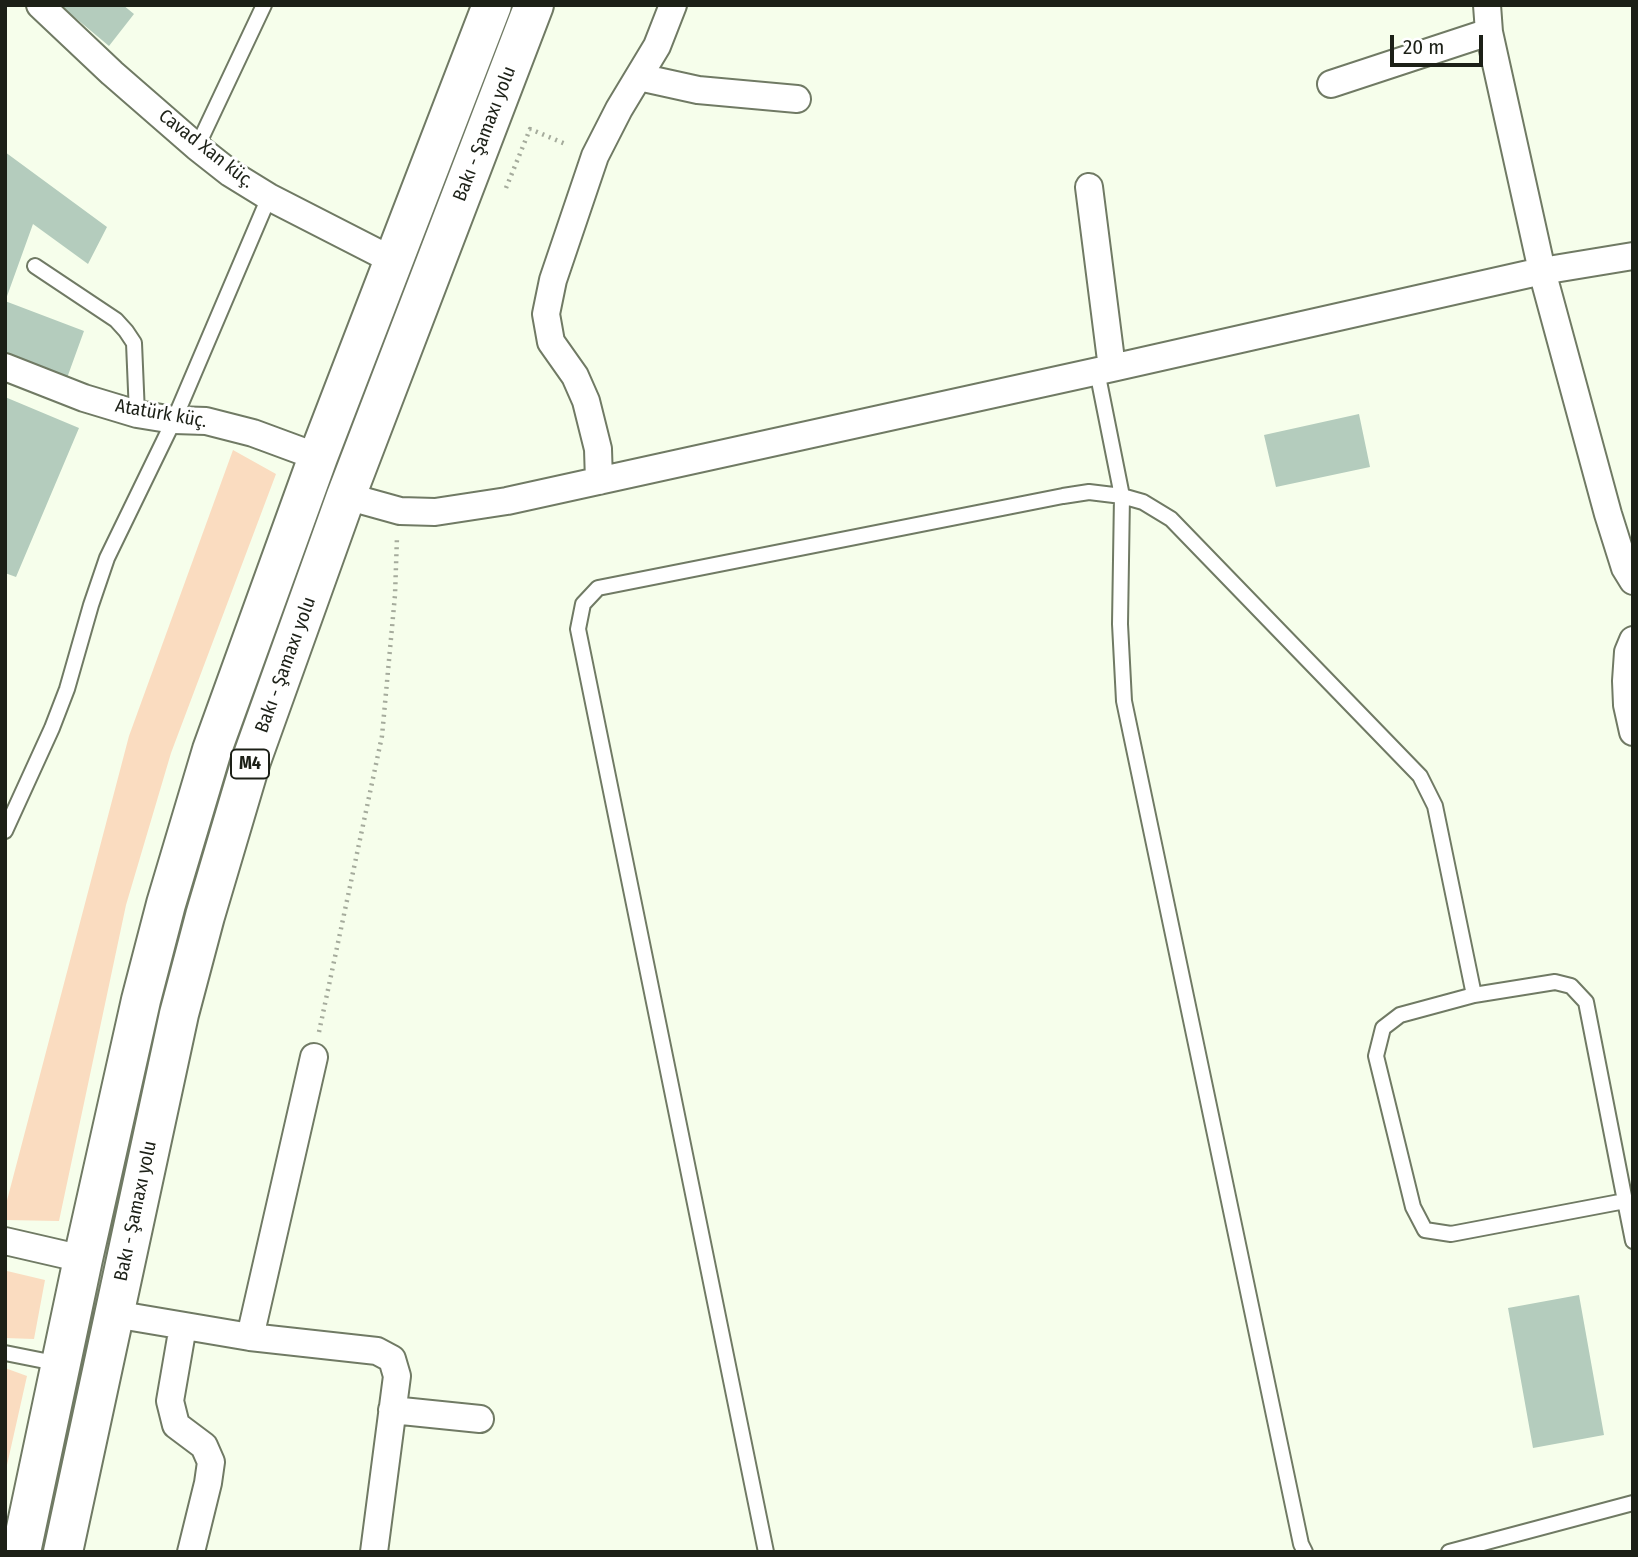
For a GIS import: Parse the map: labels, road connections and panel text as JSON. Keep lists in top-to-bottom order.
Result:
{
  "streets": {
    "highway": ["Bakı - Şamaxı yolu", "M4"],
    "street": ["Cavad Xan küç.", "Atatürk küç."]
  },
  "crossings": [
    ["Bakı - Şamaxı yolu", "Cavad Xan küç."],
    ["Bakı - Şamaxı yolu", "Atatürk küç."]
  ],
  "scale_bar": "20 m"
}
